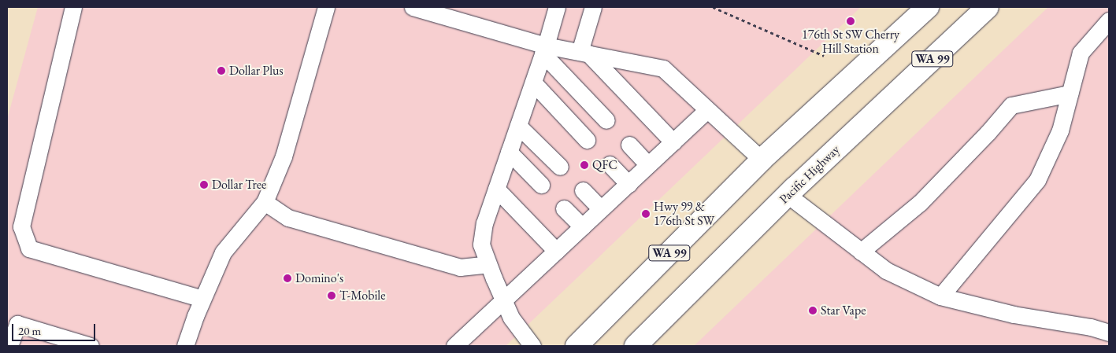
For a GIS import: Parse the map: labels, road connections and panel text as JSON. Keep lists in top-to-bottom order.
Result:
{
  "streets": {
    "highway": ["WA 99", "Pacific Highway"]
  },
  "places": [
    "176th St SW Cherry Hill Station",
    "Dollar Plus",
    "QFC",
    "Dollar Tree",
    "Hwy 99 & 176th St SW",
    "Domino's",
    "T-Mobile",
    "Star Vape"
  ],
  "scale_bar": "20 m"
}
